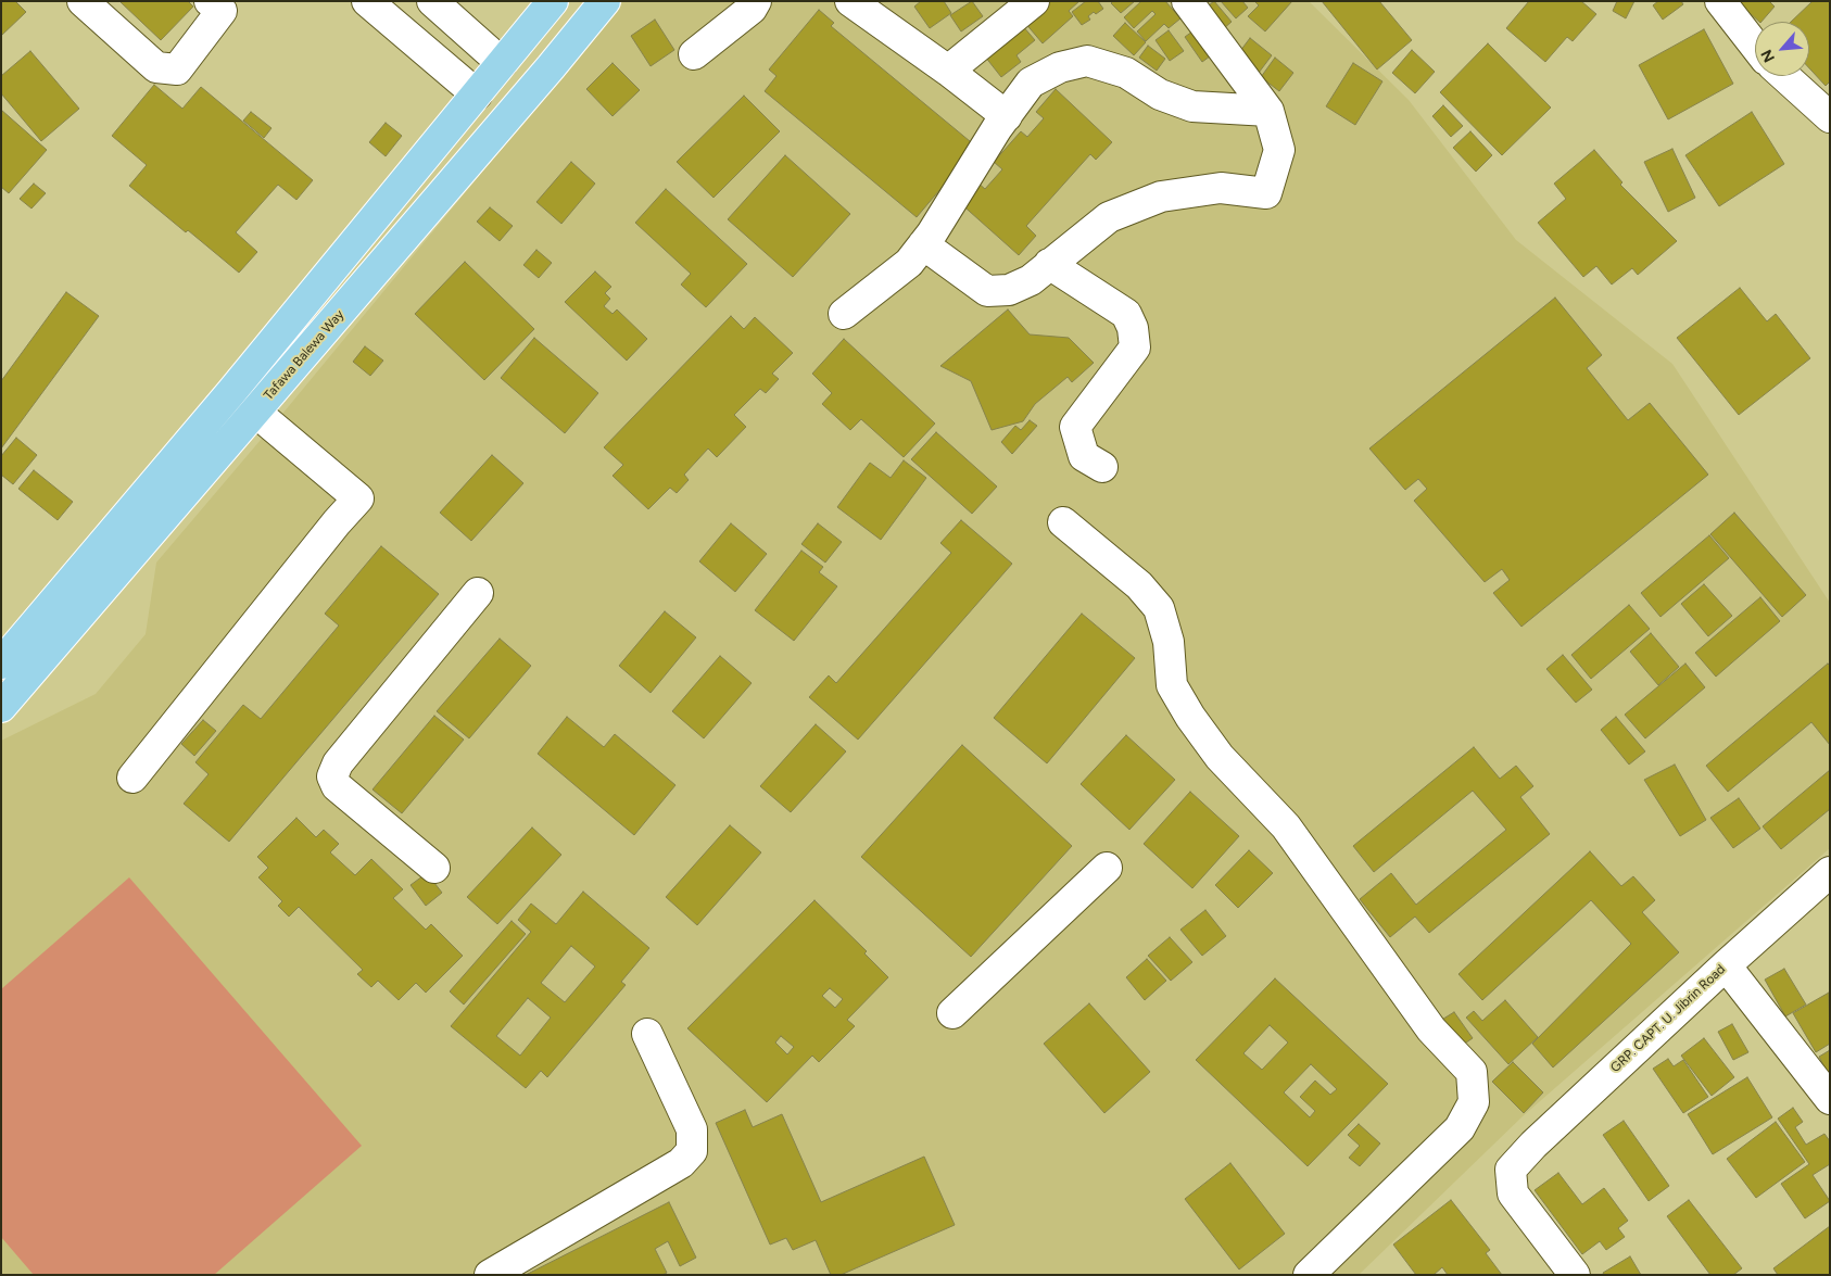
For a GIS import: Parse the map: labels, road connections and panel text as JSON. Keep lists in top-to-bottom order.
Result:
{
  "streets": {
    "main road": ["Tafawa Balewa Way"],
    "street": ["GRP. CAPT. U. Jibrin Road"]
  },
  "north": "bottom left"
}
